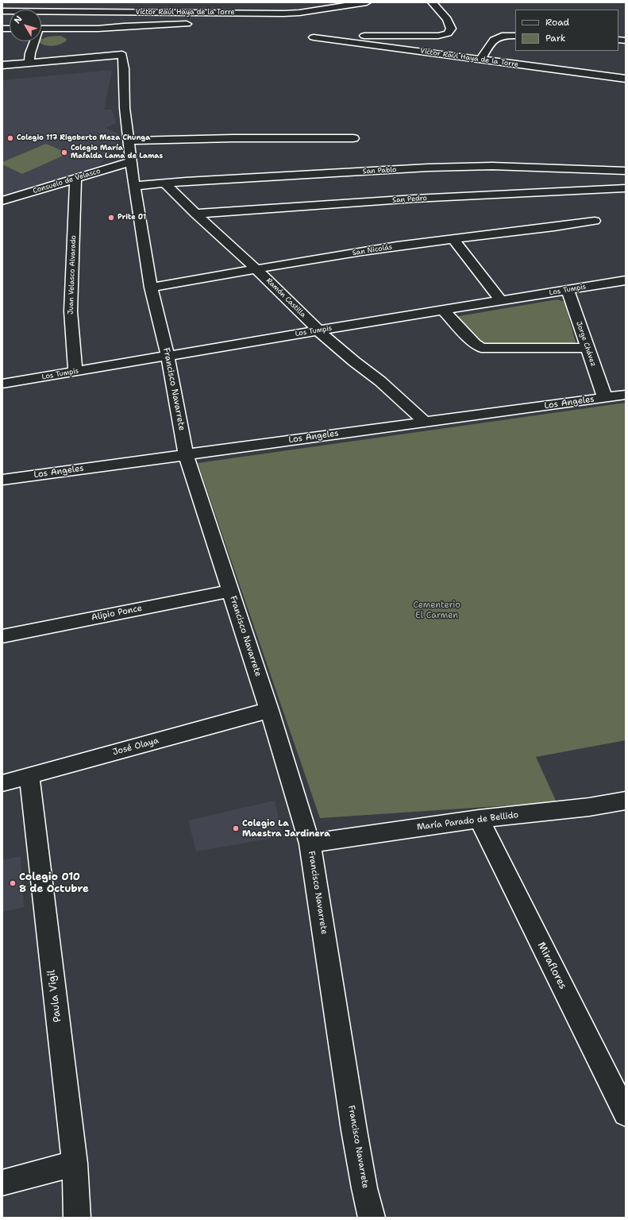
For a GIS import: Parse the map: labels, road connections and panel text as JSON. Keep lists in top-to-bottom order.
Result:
{
  "streets": {
    "street": [
      "Víctor Raúl Haya de la Torre",
      "San Pablo",
      "Consuelo de Velasco",
      "San Pedro",
      "San Nicolás",
      "Juan Velasco Alvarado",
      "Los Tumpis",
      "Ramón Castilla",
      "Jorge Chávez",
      "Francisco Navarrete",
      "Los Angeles",
      "Alipio Ponce",
      "José Olaya",
      "María Parado de Bellido",
      "Miraflores",
      "Paula Vigil"
    ]
  },
  "crossings": [
    ["San Pablo", "Ramón Castilla"],
    ["San Pablo", "Francisco Navarrete"],
    ["Consuelo de Velasco", "Juan Velasco Alvarado"],
    ["Consuelo de Velasco", "Francisco Navarrete"],
    ["San Pedro", "Ramón Castilla"],
    ["San Nicolás", "Ramón Castilla"],
    ["San Nicolás", "Francisco Navarrete"],
    ["Juan Velasco Alvarado", "Los Tumpis"],
    ["Los Tumpis", "Ramón Castilla"],
    ["Los Tumpis", "Jorge Chávez"],
    ["Los Tumpis", "Francisco Navarrete"],
    ["Ramón Castilla", "Los Angeles"],
    ["Jorge Chávez", "Los Angeles"],
    ["Francisco Navarrete", "Los Angeles"],
    ["Francisco Navarrete", "Alipio Ponce"],
    ["Francisco Navarrete", "José Olaya"],
    ["Francisco Navarrete", "María Parado de Bellido"],
    ["José Olaya", "Paula Vigil"],
    ["María Parado de Bellido", "Miraflores"]
  ],
  "parks": ["Cementerio El Carmen"],
  "places": [
    "Colegio 117 Rigoberto Meza Chunga",
    "Colegio María Mafalda Lama de Lamas",
    "Prite 01",
    "Colegio La Maestra Jardinera",
    "Colegio 010 8 de Octubre"
  ],
  "legend": ["Road", "Park"],
  "north": "top left"
}
